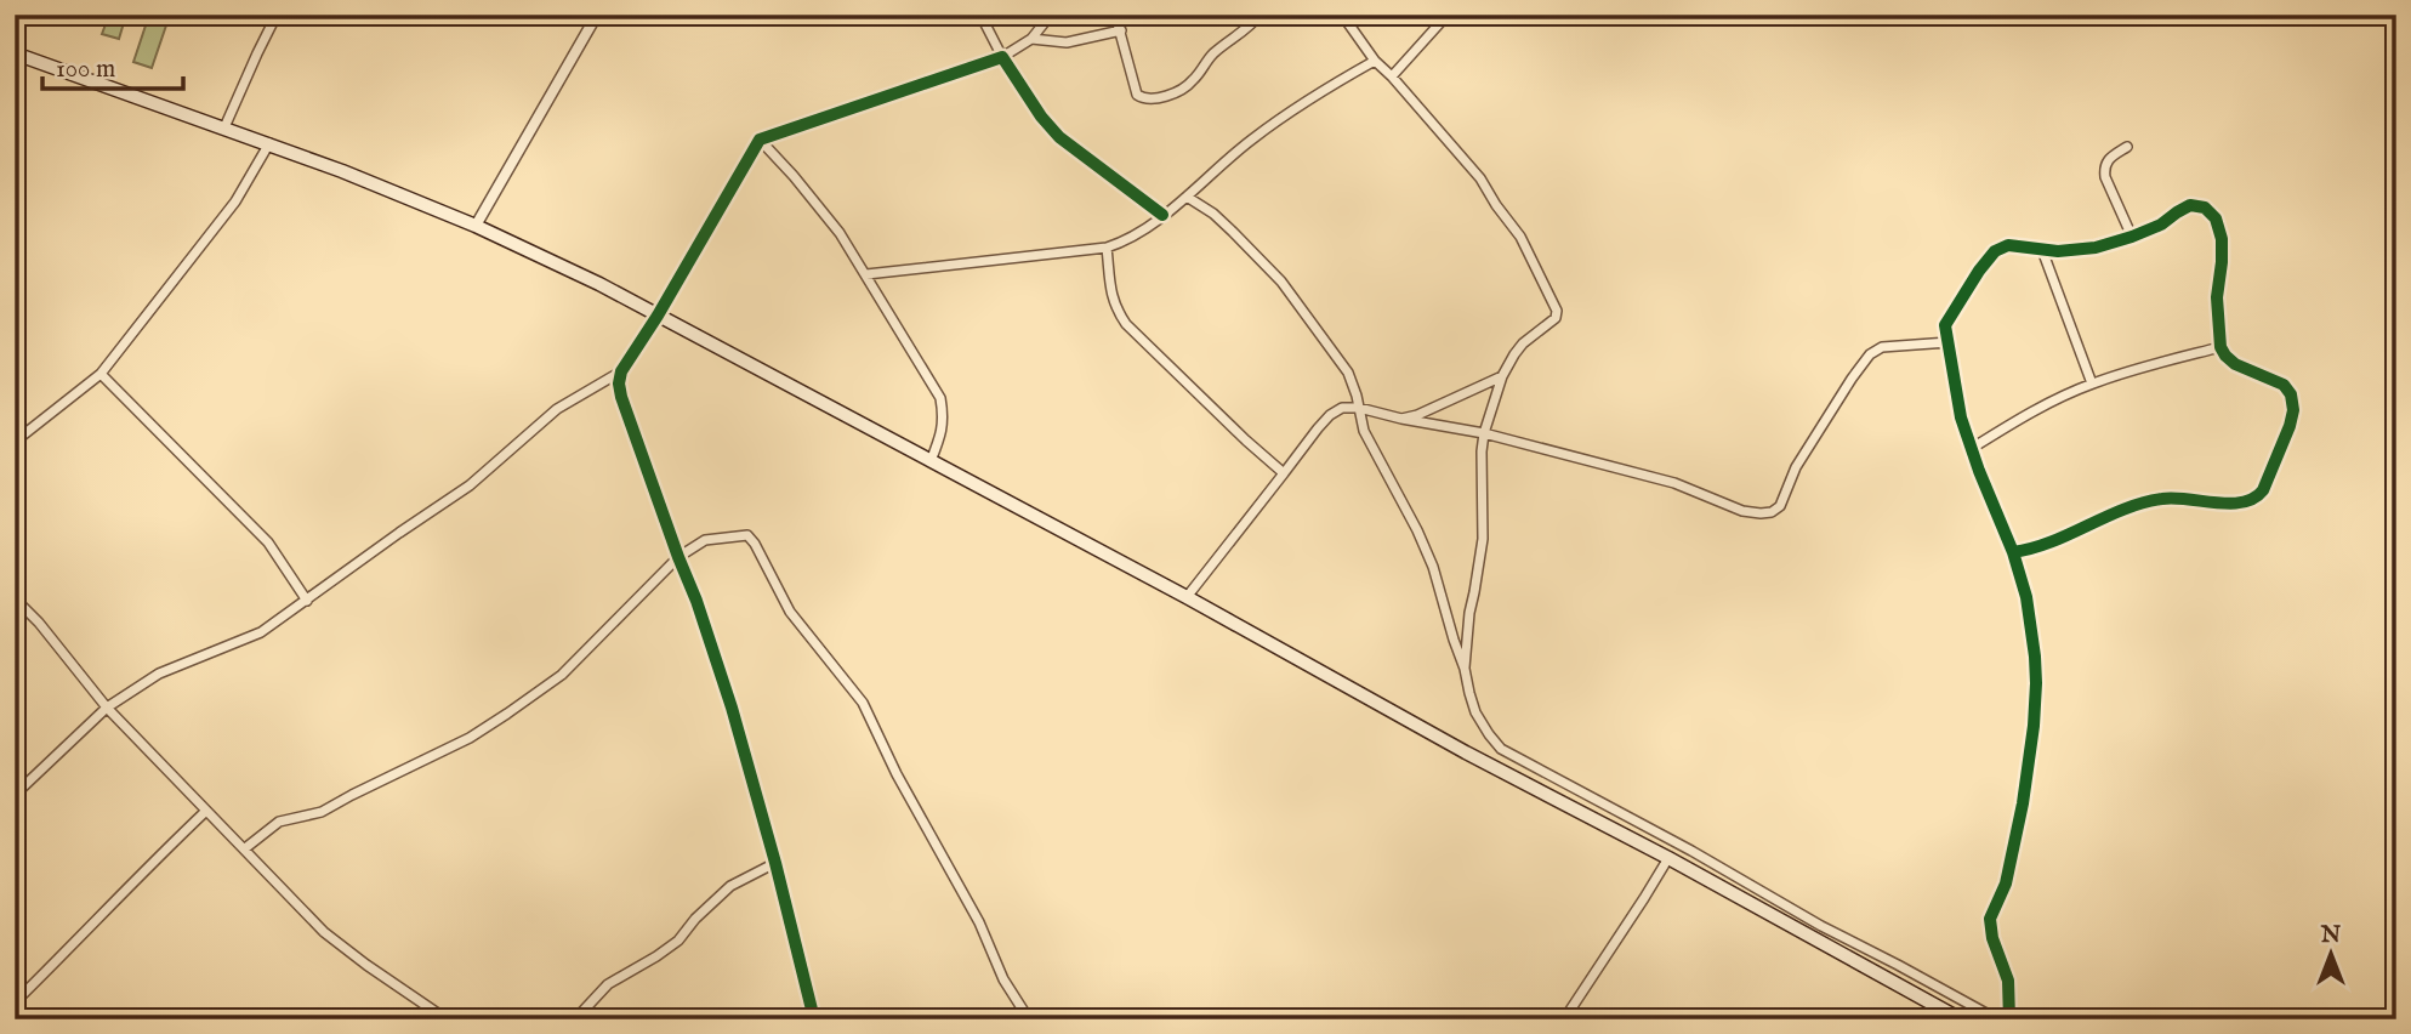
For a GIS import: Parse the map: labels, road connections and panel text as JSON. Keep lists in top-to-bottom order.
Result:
{
  "scale_bar": "100 m",
  "north": "top"
}
